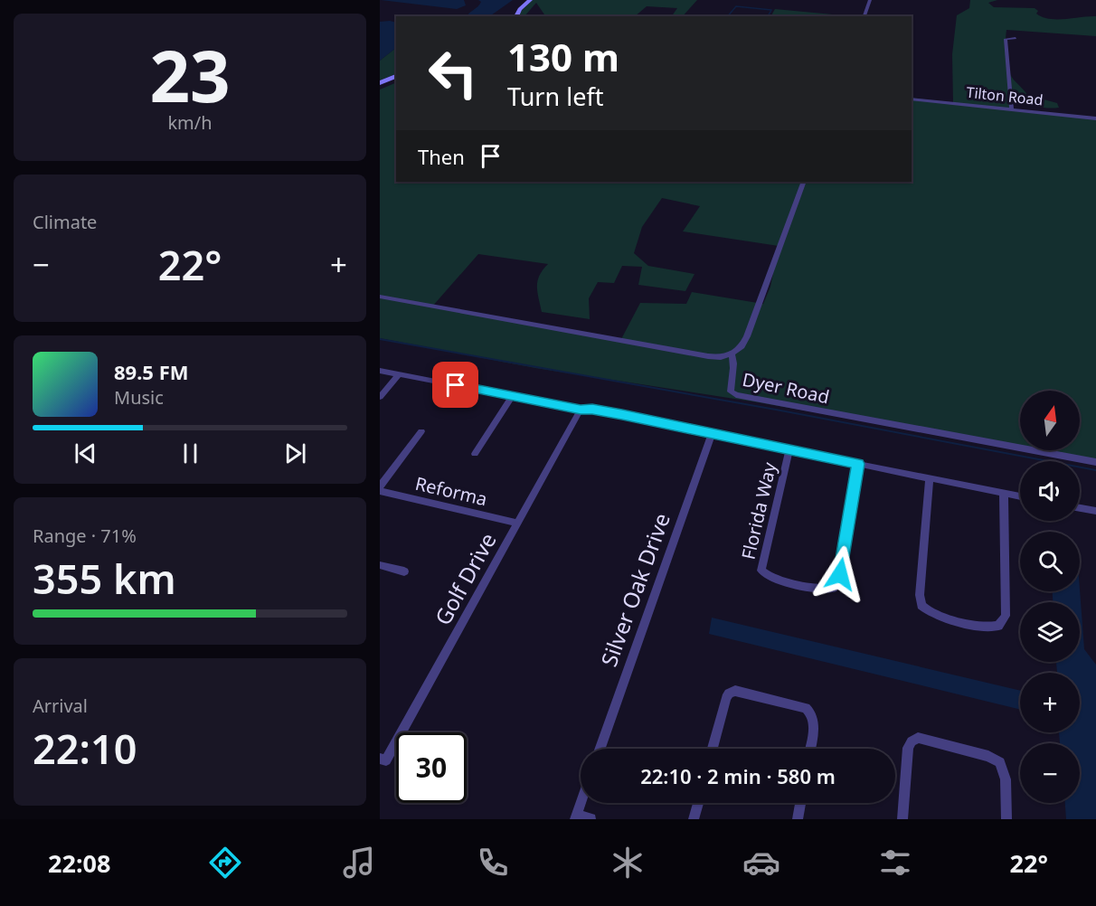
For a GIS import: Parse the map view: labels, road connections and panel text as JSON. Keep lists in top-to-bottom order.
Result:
{
  "streets": {
    "street": [
      "Tilton Road",
      "Dyer Road",
      "Reforma",
      "Florida Way",
      "Golf Drive",
      "Silver Oak Drive"
    ]
  },
  "crossings": [
    ["Reforma", "Golf Drive"]
  ],
  "north": "top",
  "page": {
    "tile": [
      ["23", "km/h"],
      "Climate",
      ["Range · 71%", "355 km"],
      ["Arrival", "22:10"]
    ],
    "turn": ["130 m", "Turn left"],
    "then": "Then",
    "heat": ["−", "22°", "+"],
    "song": ["89.5 FM", "Music"],
    "map_buttons": ["+", "−"],
    "limit": "30",
    "trip": "22:10 · 2 min · 580 m",
    "tabs": ["22:08", "22°"]
  }
}
